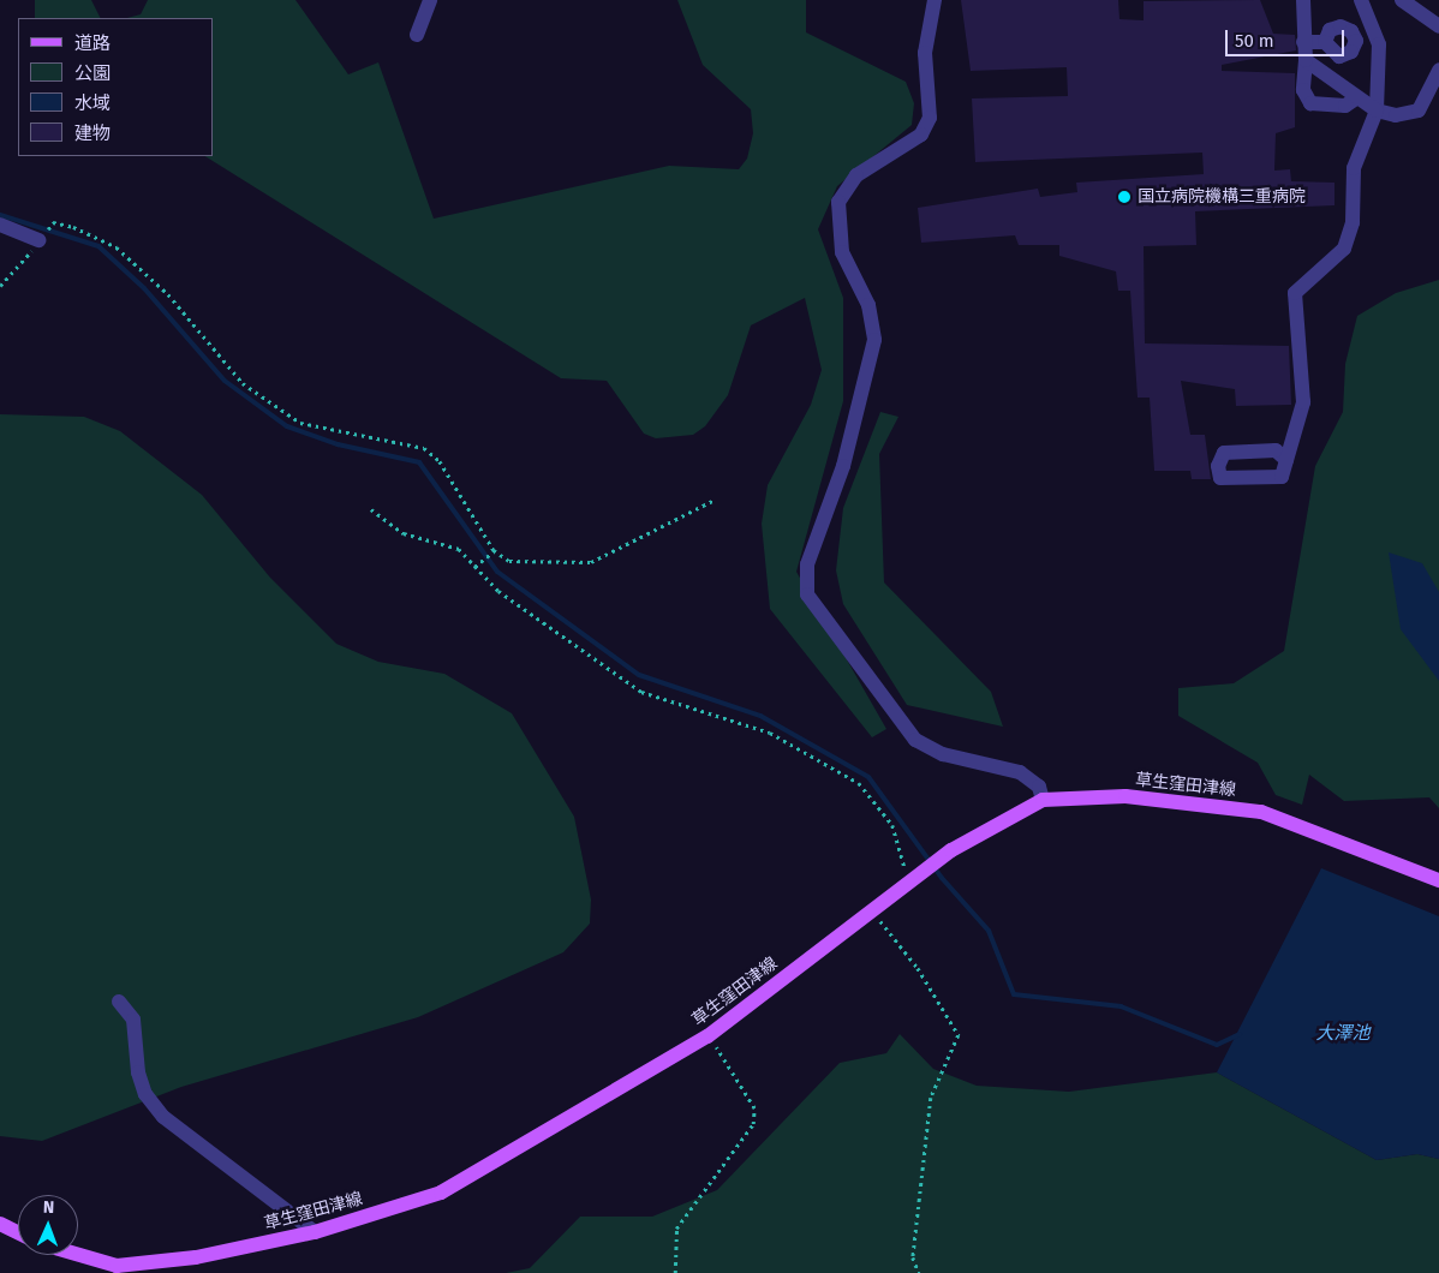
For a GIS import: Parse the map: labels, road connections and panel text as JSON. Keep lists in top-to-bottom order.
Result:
{
  "streets": {
    "main road": ["草生窪田津線"]
  },
  "water": ["大澤池"],
  "places": ["国立病院機構三重病院"],
  "legend": [
    "道路",
    "公園",
    "水域",
    "建物"
  ],
  "scale_bar": "50 m",
  "north": "top"
}
